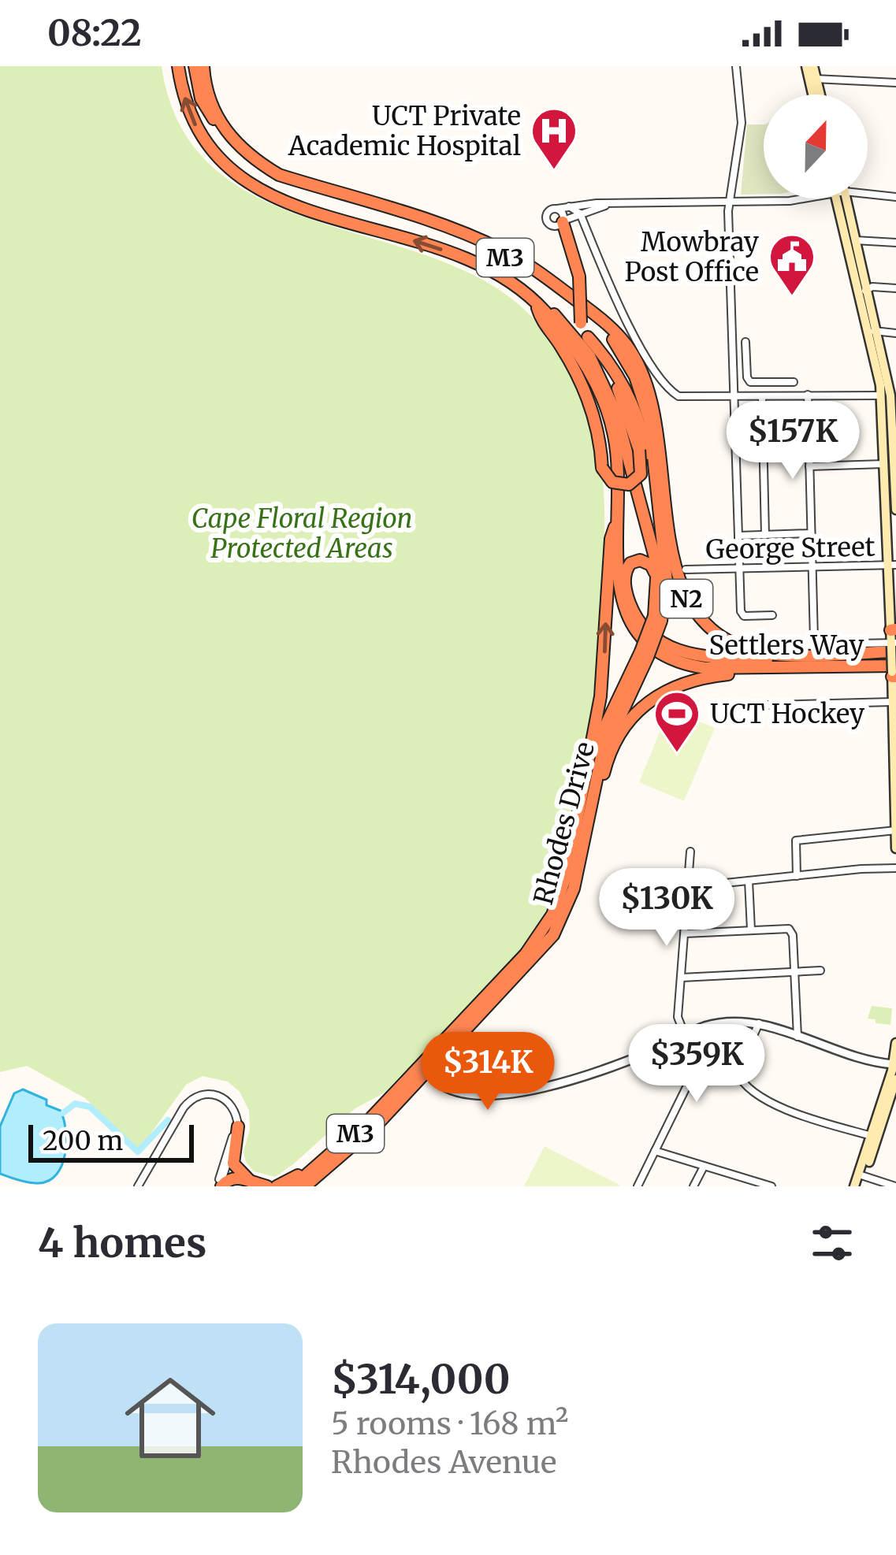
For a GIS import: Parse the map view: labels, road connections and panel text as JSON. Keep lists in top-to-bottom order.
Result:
{
  "streets": {
    "highway": [
      "M3",
      "N2",
      "Settlers Way",
      "Rhodes Drive"
    ],
    "street": ["George Street"]
  },
  "crossings": [
    ["M3", "N2"],
    ["M3", "Rhodes Drive"],
    ["N2", "Settlers Way"],
    ["N2", "Rhodes Drive"],
    ["Settlers Way", "Rhodes Drive"]
  ],
  "parks": ["Cape Floral Region Protected Areas"],
  "places": {
    "hospital": ["UCT Private Academic Hospital"],
    "public building": ["Mowbray Post Office"],
    "sports": ["UCT Hockey"]
  },
  "scale_bar": "200 m",
  "north": "top",
  "page": {
    "status": "08:22",
    "price": [
      "$157K",
      "$130K",
      "$359K",
      "$314K"
    ],
    "scale": "200 m",
    "heading": "4 homes",
    "list": [
      {
        "name": "$314,000",
        "note": "5 rooms · 168 m² · Rhodes Avenue"
      }
    ]
  }
}
